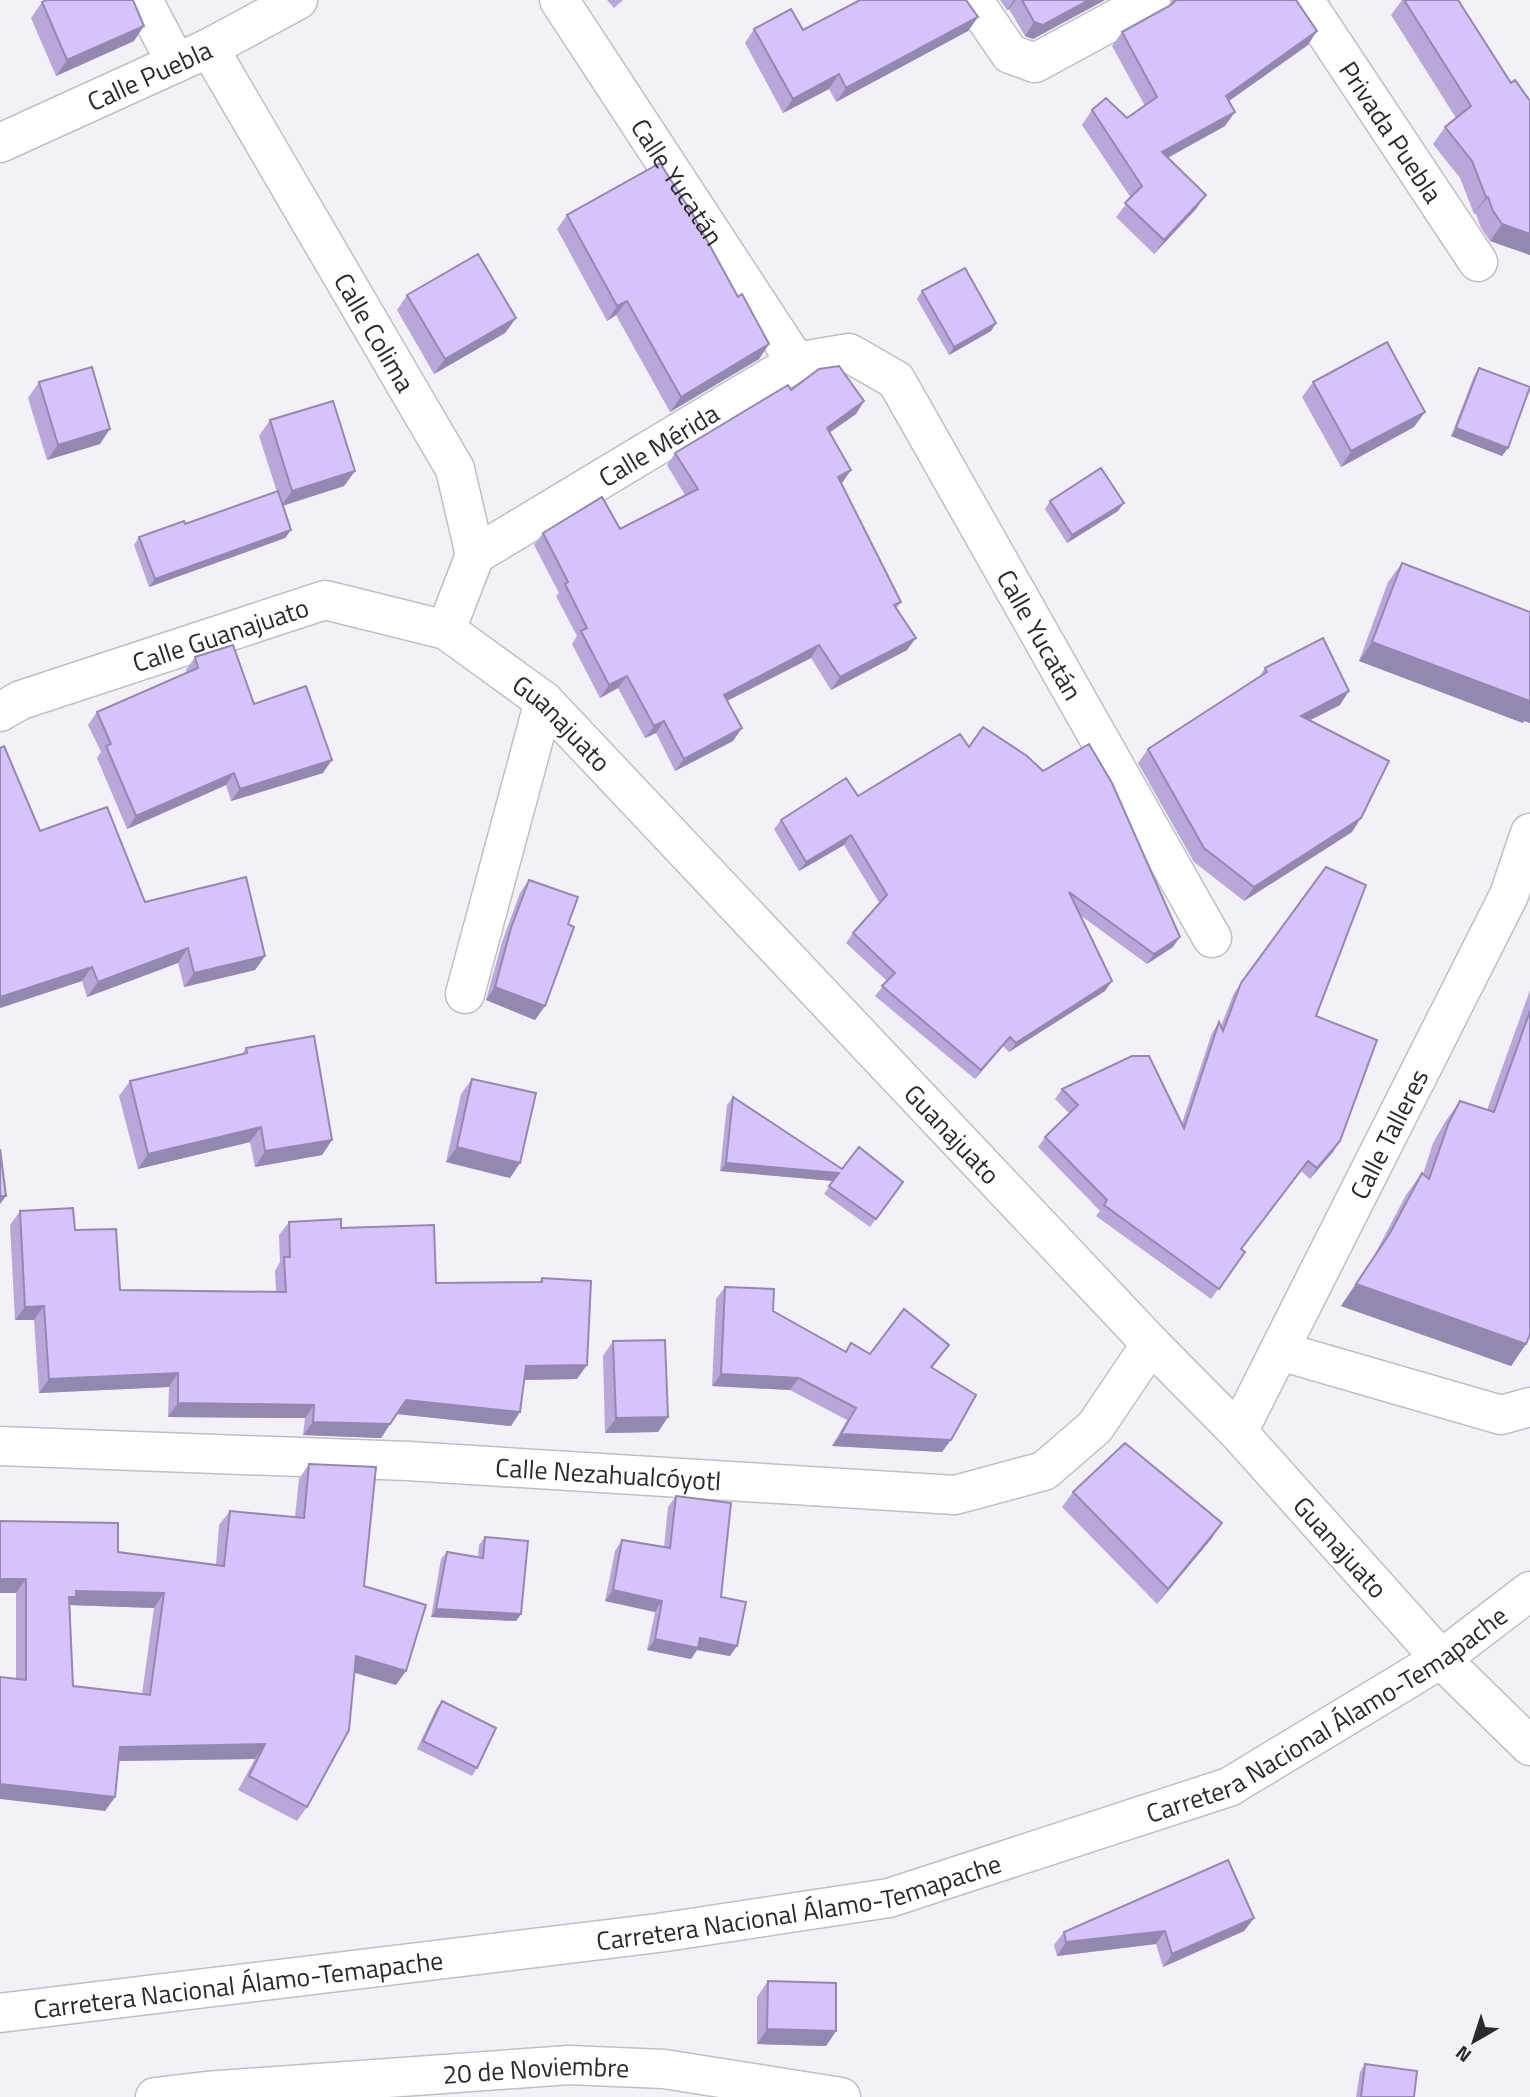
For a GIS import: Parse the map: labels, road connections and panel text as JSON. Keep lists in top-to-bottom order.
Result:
{
  "streets": {
    "street": [
      "Calle Puebla",
      "Privada Puebla",
      "Calle Yucatán",
      "Calle Colima",
      "Calle Mérida",
      "Calle Guanajuato",
      "Guanajuato",
      "Calle Talleres",
      "Calle Nezahualcóyotl",
      "Carretera Nacional Álamo-Temapache",
      "20 de Noviembre"
    ]
  },
  "crossings": [
    ["Calle Puebla", "Calle Colima"],
    ["Calle Yucatán", "Calle Mérida"],
    ["Calle Colima", "Calle Mérida"],
    ["Calle Guanajuato", "Guanajuato"],
    ["Guanajuato", "Calle Talleres"],
    ["Guanajuato", "Calle Nezahualcóyotl"],
    ["Guanajuato", "Carretera Nacional Álamo-Temapache"]
  ],
  "north": "bottom left"
}
